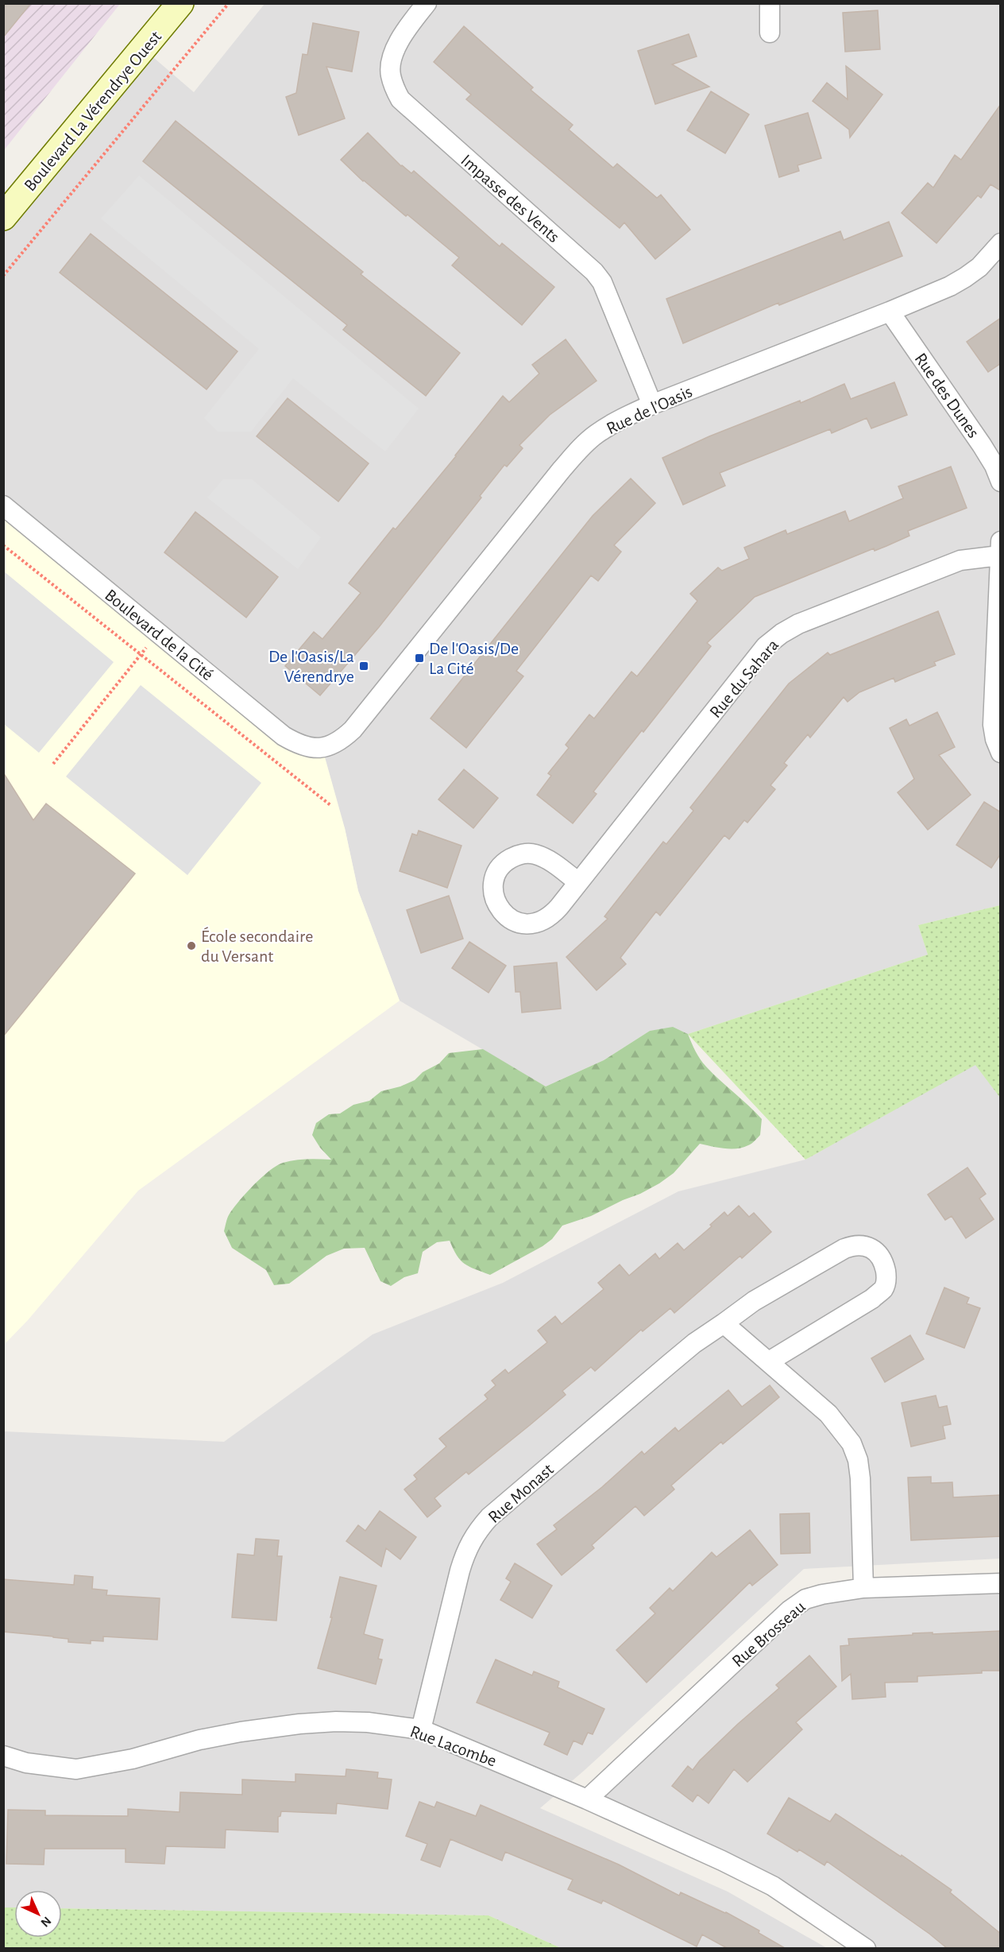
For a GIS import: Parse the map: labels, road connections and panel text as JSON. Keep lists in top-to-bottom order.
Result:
{
  "streets": {
    "main road": ["Boulevard La Vérendrye Ouest"],
    "street": [
      "Impasse des Vents",
      "Rue des Dunes",
      "Rue de l'Oasis",
      "Boulevard de la Cité",
      "Rue du Sahara",
      "Rue Monast",
      "Rue Brosseau",
      "Rue Lacombe"
    ]
  },
  "crossings": [
    ["Impasse des Vents", "Rue de l'Oasis"],
    ["Rue des Dunes", "Rue de l'Oasis"],
    ["Rue de l'Oasis", "Boulevard de la Cité"],
    ["Rue Monast", "Rue Lacombe"],
    ["Rue Brosseau", "Rue Lacombe"]
  ],
  "places": {
    "transit": ["De l'Oasis/De La Cité", "De l'Oasis/La Vérendrye"],
    "other": ["École secondaire du Versant"]
  },
  "north": "bottom right"
}
